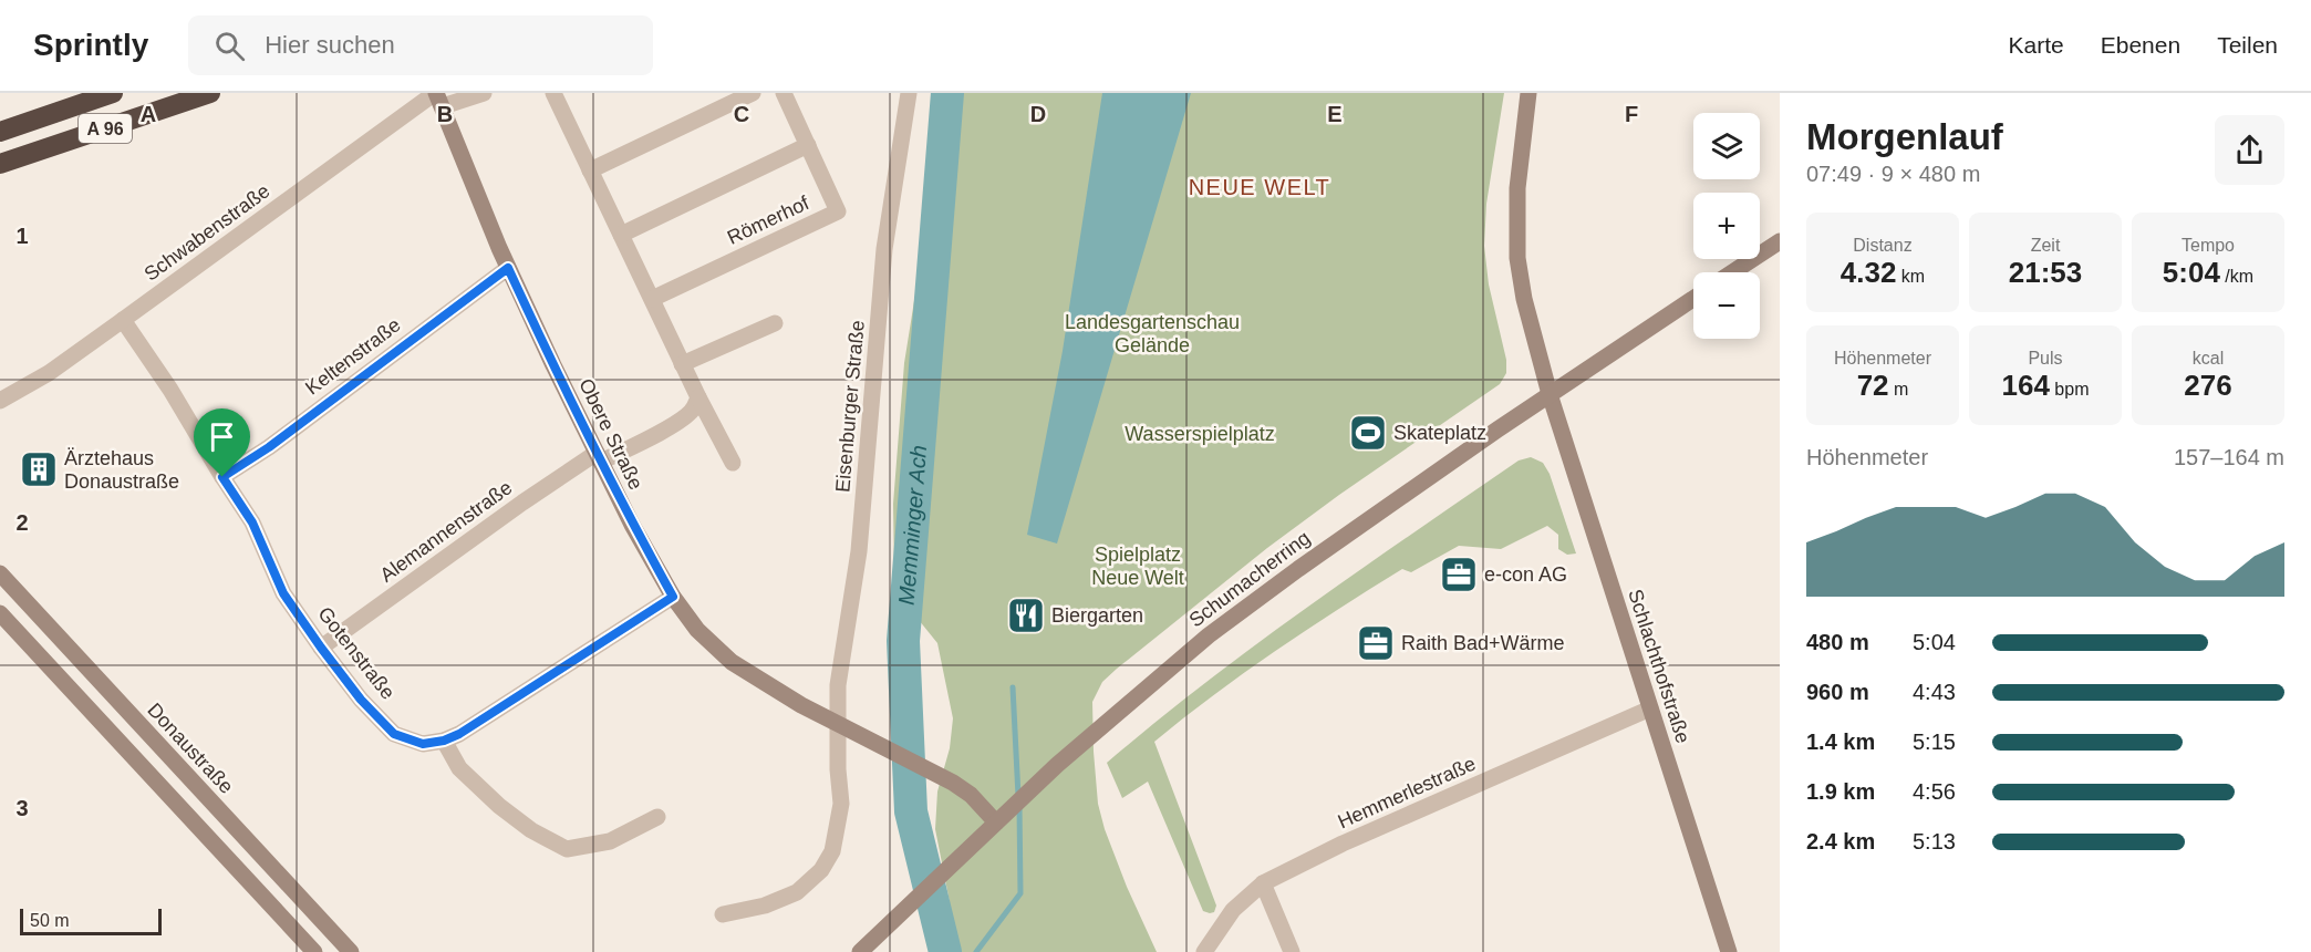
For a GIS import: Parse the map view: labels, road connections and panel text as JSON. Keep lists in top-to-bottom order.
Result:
{
  "streets": {
    "highway": ["A 96"],
    "street": [
      "Römerhof",
      "Schwabenstraße",
      "Keltenstraße",
      "Eisenburger Straße",
      "Obere Straße",
      "Alemannenstraße",
      "Schumacherring",
      "Gotenstraße",
      "Schlachthofstraße",
      "Donaustraße",
      "Hemmerlestraße"
    ]
  },
  "crossings": [
    ["Schwabenstraße", "Obere Straße"],
    ["Schwabenstraße", "Gotenstraße"],
    ["Keltenstraße", "Obere Straße"],
    ["Keltenstraße", "Gotenstraße"],
    ["Eisenburger Straße", "Obere Straße"],
    ["Obere Straße", "Alemannenstraße"],
    ["Obere Straße", "Schumacherring"],
    ["Obere Straße", "Gotenstraße"],
    ["Alemannenstraße", "Gotenstraße"],
    ["Schumacherring", "Schlachthofstraße"],
    ["Schlachthofstraße", "Hemmerlestraße"]
  ],
  "districts": ["NEUE WELT"],
  "water": ["Memminger Ach"],
  "parks": ["Landesgartenschau Gelände", "Wasserspielplatz", "Spielplatz Neue Welt"],
  "places": {
    "sports": ["Skateplatz"],
    "building": ["Ärztehaus Donaustraße"],
    "office": ["e-con AG", "Raith Bad+Wärme"],
    "restaurant": ["Biergarten"]
  },
  "scale_bar": "50 m",
  "page": {
    "header": "Sprintly",
    "search": "Hier suchen",
    "nav": ["Karte", "Ebenen", "Teilen"],
    "heading": ["Morgenlauf", "07:49 · 9 × 480 m"],
    "map_buttons": ["+", "−"],
    "stats": [
      ["Distanz", "4.32 km"],
      ["Zeit", "21:53"],
      ["Tempo", "5:04 /km"],
      ["Höhenmeter", "72 m"],
      ["Puls", "164 bpm"],
      ["kcal", "276"]
    ],
    "chart": ["Höhenmeter", "157–164 m"],
    "list": [
      {
        "name": "480 m",
        "note": "5:04"
      },
      {
        "name": "960 m",
        "note": "4:43"
      },
      {
        "name": "1.4 km",
        "note": "5:15"
      },
      {
        "name": "1.9 km",
        "note": "4:56"
      },
      {
        "name": "2.4 km",
        "note": "5:13"
      }
    ],
    "scale": "50 m"
  },
  "grid": {
    "columns": [
      "A",
      "B",
      "C",
      "D",
      "E",
      "F"
    ],
    "rows": ["1", "2", "3"]
  }
}
